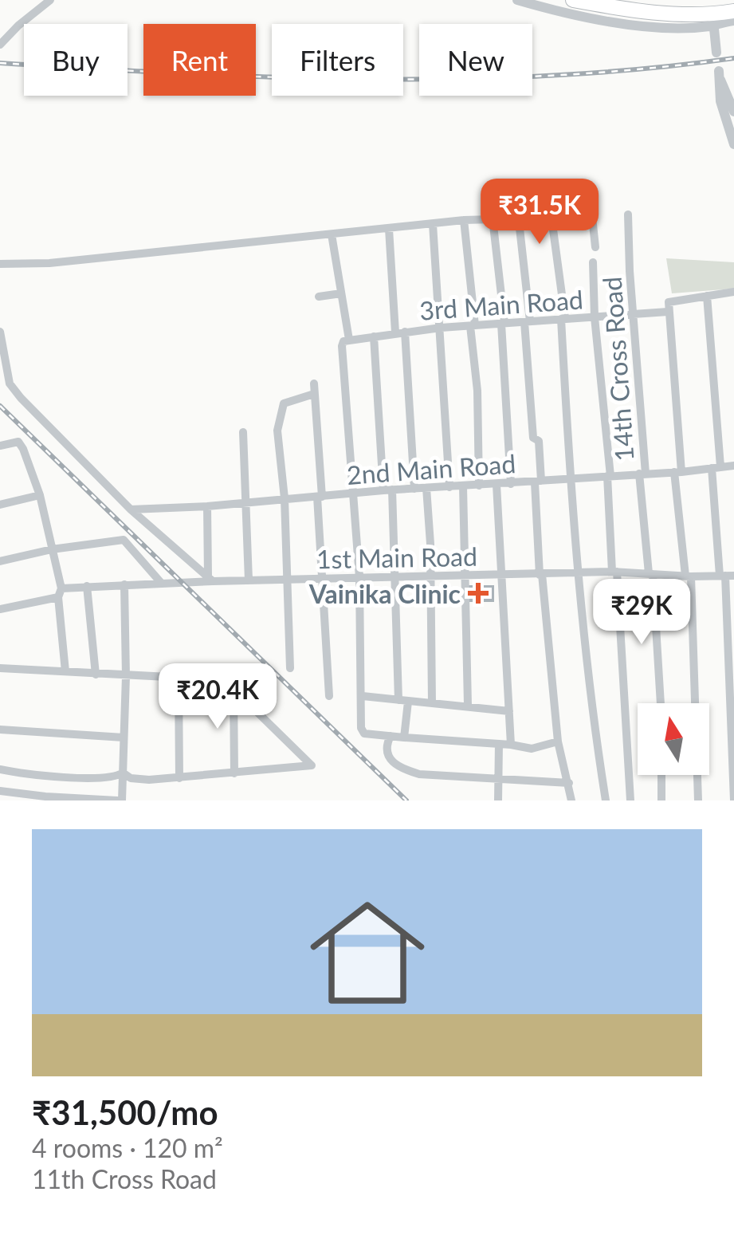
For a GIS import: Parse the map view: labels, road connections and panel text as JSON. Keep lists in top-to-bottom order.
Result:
{
  "streets": {
    "street": [
      "3rd Main Road",
      "14th Cross Road",
      "2nd Main Road",
      "1st Main Road"
    ]
  },
  "crossings": [
    ["3rd Main Road", "14th Cross Road"],
    ["14th Cross Road", "2nd Main Road"],
    ["14th Cross Road", "1st Main Road"]
  ],
  "places": {
    "health": ["Vainika Clinic"]
  },
  "north": "top",
  "page": {
    "chip": [
      "Buy",
      "Rent",
      "Filters",
      "New"
    ],
    "price": ["₹31.5K", "₹29K", "₹20.4K"],
    "list": [
      {
        "name": "₹31,500/mo",
        "note": "4 rooms · 120 m² · 11th Cross Road"
      }
    ]
  }
}
